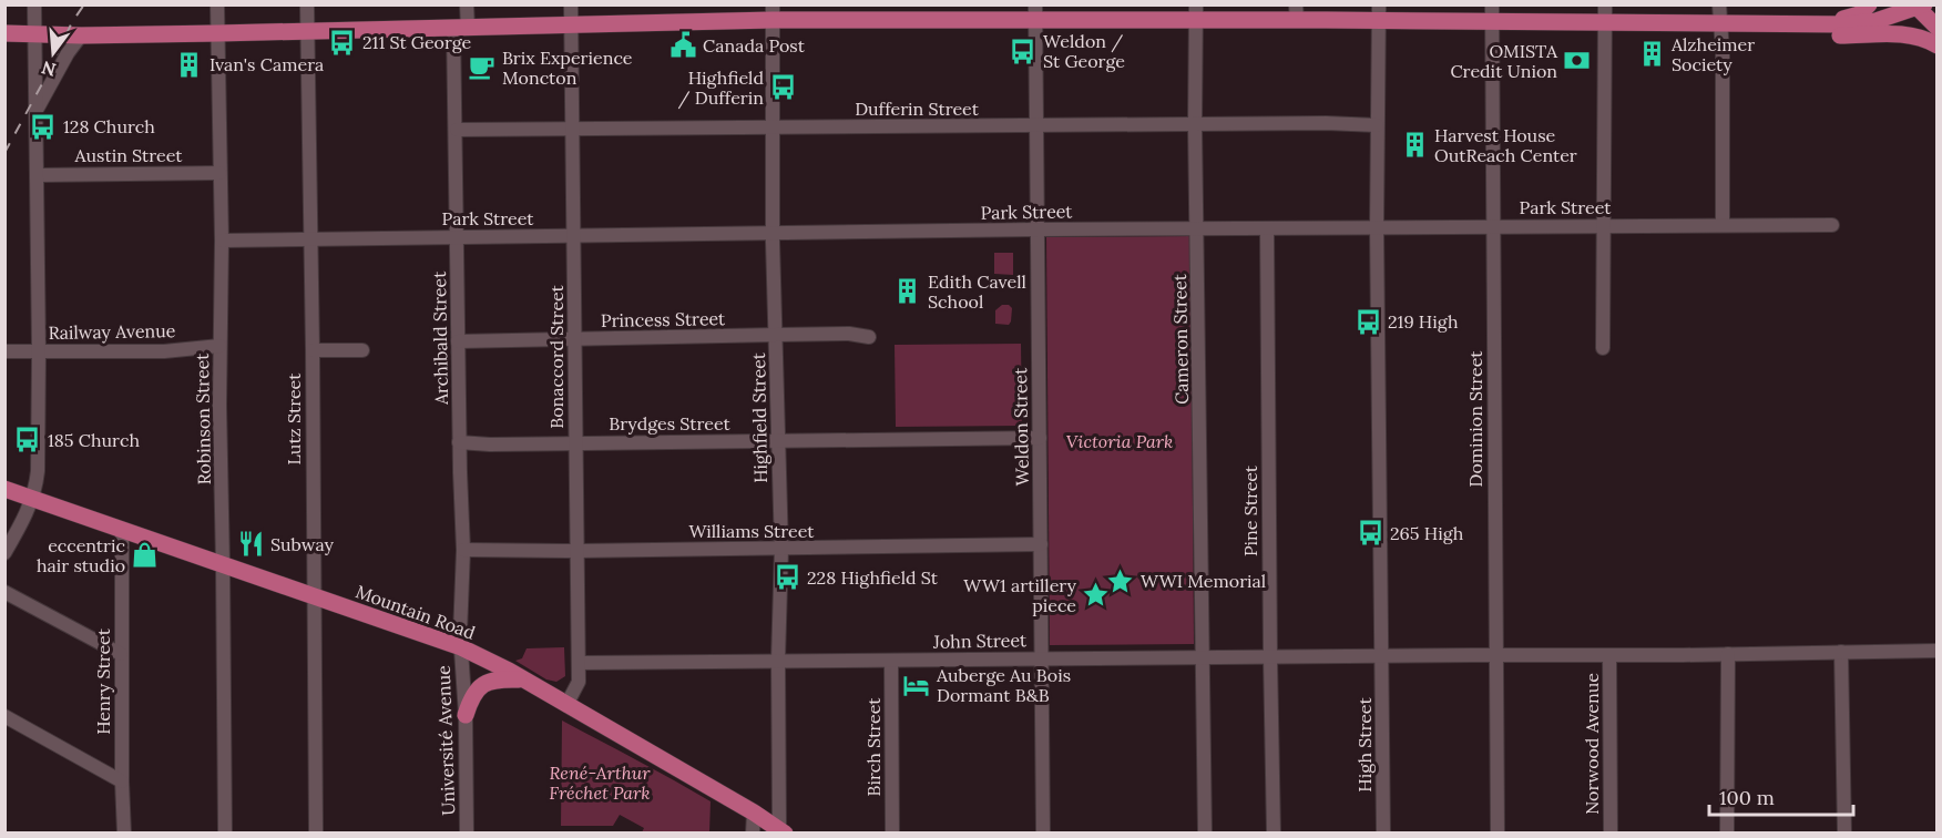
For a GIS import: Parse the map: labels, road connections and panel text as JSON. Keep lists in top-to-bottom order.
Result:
{
  "streets": {
    "main road": ["Mountain Road"],
    "street": [
      "Dufferin Street",
      "Austin Street",
      "Park Street",
      "Princess Street",
      "Railway Avenue",
      "Archibald Street",
      "Cameron Street",
      "Bonaccord Street",
      "Highfield Street",
      "Robinson Street",
      "Lutz Street",
      "Dominion Street",
      "Brydges Street",
      "Weldon Street",
      "Pine Street",
      "Williams Street",
      "John Street",
      "Henry Street",
      "Université Avenue",
      "Norwood Avenue",
      "High Street",
      "Birch Street"
    ]
  },
  "crossings": [
    ["Dufferin Street", "Archibald Street"],
    ["Dufferin Street", "Cameron Street"],
    ["Dufferin Street", "Bonaccord Street"],
    ["Dufferin Street", "Highfield Street"],
    ["Dufferin Street", "Weldon Street"],
    ["Dufferin Street", "High Street"],
    ["Austin Street", "Robinson Street"],
    ["Park Street", "Archibald Street"],
    ["Park Street", "Cameron Street"],
    ["Park Street", "Bonaccord Street"],
    ["Park Street", "Highfield Street"],
    ["Park Street", "Robinson Street"],
    ["Park Street", "Lutz Street"],
    ["Park Street", "Dominion Street"],
    ["Park Street", "Weldon Street"],
    ["Park Street", "Pine Street"],
    ["Park Street", "High Street"],
    ["Princess Street", "Archibald Street"],
    ["Princess Street", "Bonaccord Street"],
    ["Princess Street", "Highfield Street"],
    ["Railway Avenue", "Robinson Street"],
    ["Archibald Street", "Brydges Street"],
    ["Archibald Street", "Williams Street"],
    ["Archibald Street", "Mountain Road"],
    ["Archibald Street", "Université Avenue"],
    ["Cameron Street", "John Street"],
    ["Bonaccord Street", "Brydges Street"],
    ["Bonaccord Street", "Williams Street"],
    ["Bonaccord Street", "Mountain Road"],
    ["Bonaccord Street", "John Street"],
    ["Highfield Street", "Brydges Street"],
    ["Highfield Street", "Williams Street"],
    ["Highfield Street", "Mountain Road"],
    ["Highfield Street", "John Street"],
    ["Robinson Street", "Mountain Road"],
    ["Lutz Street", "Mountain Road"],
    ["Dominion Street", "John Street"],
    ["Brydges Street", "Weldon Street"],
    ["Weldon Street", "Williams Street"],
    ["Weldon Street", "John Street"],
    ["Pine Street", "John Street"],
    ["Mountain Road", "Henry Street"],
    ["Mountain Road", "Université Avenue"],
    ["John Street", "Norwood Avenue"],
    ["John Street", "High Street"],
    ["John Street", "Birch Street"]
  ],
  "parks": ["Victoria Park", "René-Arthur Fréchet Park"],
  "places": {
    "bus stop": [
      "211 St George",
      "Weldon / St George",
      "Highfield / Dufferin",
      "128 Church",
      "219 High",
      "185 Church",
      "265 High",
      "228 Highfield St"
    ],
    "public building": ["Canada Post"],
    "building": [
      "Alzheimer Society",
      "Ivan's Camera",
      "Harvest House OutReach Center",
      "Edith Cavell School"
    ],
    "bank": ["OMISTA Credit Union"],
    "cafe": ["Brix Experience Moncton"],
    "restaurant": ["Subway"],
    "shop": ["eccentric hair studio"],
    "place": ["WWI Memorial", "WW1 artillery piece"],
    "hotel": ["Auberge Au Bois Dormant B&B"]
  },
  "scale_bar": "100 m",
  "north": "bottom"
}
